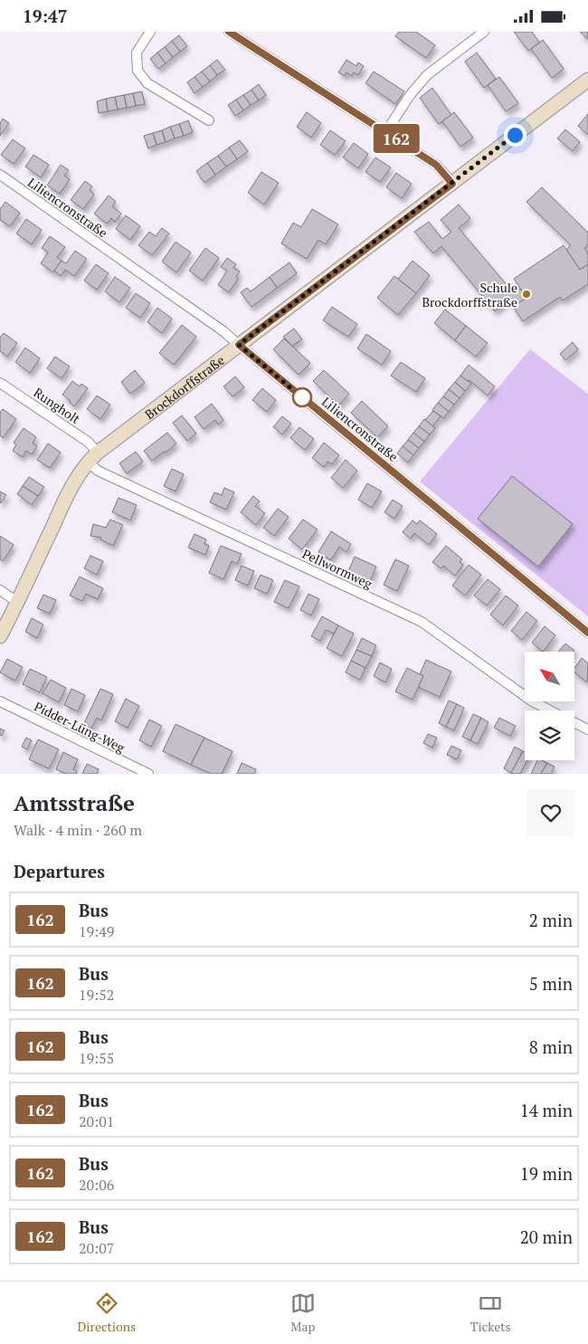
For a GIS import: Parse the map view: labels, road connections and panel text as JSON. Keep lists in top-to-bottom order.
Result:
{
  "streets": {
    "street": [
      "Liliencronstraße",
      "Brockdorffstraße",
      "Rungholt",
      "Pellwormweg",
      "Pidder-Lüng-Weg"
    ]
  },
  "crossings": [
    ["Liliencronstraße", "Brockdorffstraße"],
    ["Brockdorffstraße", "Rungholt"],
    ["Brockdorffstraße", "Pellwormweg"]
  ],
  "places": ["Schule Brockdorffstraße"],
  "lines": ["bus line 162"],
  "north": "top left",
  "page": {
    "status": "19:47",
    "on_map": "162",
    "heading": [
      ["Amtsstraße", "Walk · 4 min · 260 m"],
      "Departures"
    ],
    "list": [
      {
        "mark": "162",
        "name": "Bus",
        "note": "19:49",
        "value": "2 min"
      },
      {
        "mark": "162",
        "name": "Bus",
        "note": "19:52",
        "value": "5 min"
      },
      {
        "mark": "162",
        "name": "Bus",
        "note": "19:55",
        "value": "8 min"
      },
      {
        "mark": "162",
        "name": "Bus",
        "note": "20:01",
        "value": "14 min"
      },
      {
        "mark": "162",
        "name": "Bus",
        "note": "20:06",
        "value": "19 min"
      },
      {
        "mark": "162",
        "name": "Bus",
        "note": "20:07",
        "value": "20 min"
      }
    ],
    "tabs": ["Directions", "Map", "Tickets"]
  }
}
